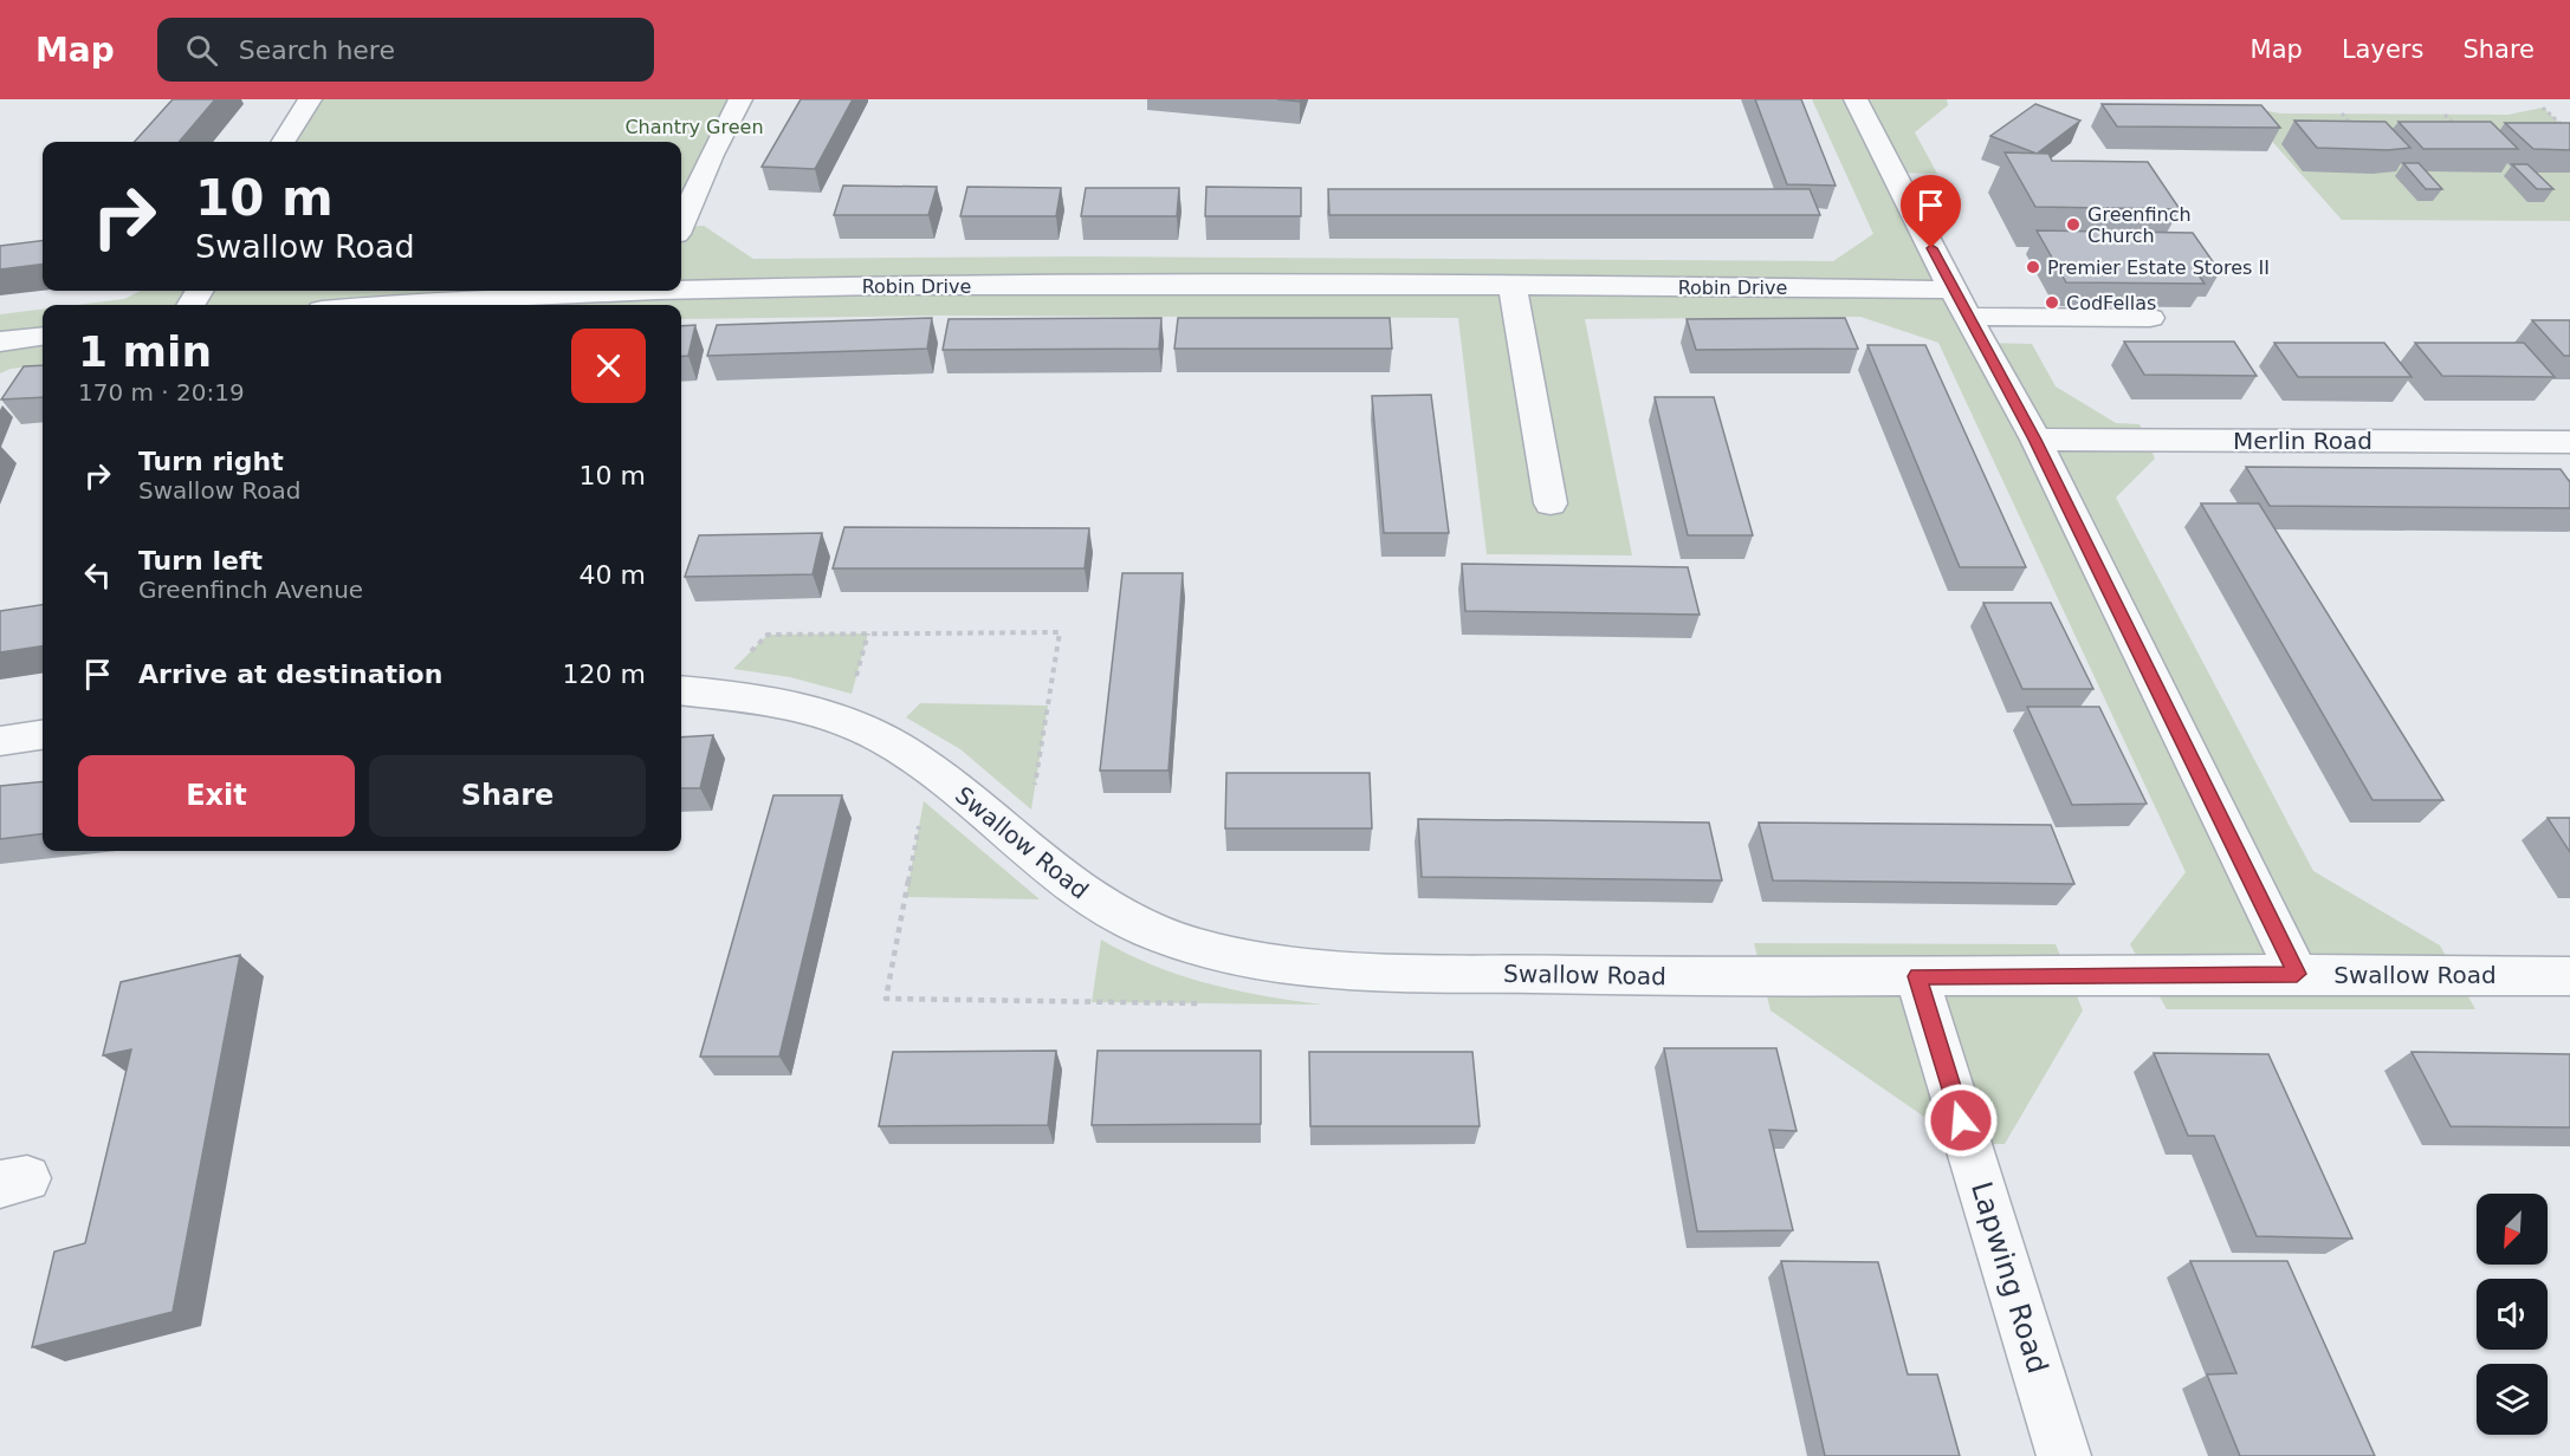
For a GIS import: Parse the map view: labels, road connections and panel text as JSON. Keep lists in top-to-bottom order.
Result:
{
  "streets": {
    "street": [
      "Robin Drive",
      "Merlin Road",
      "Swallow Road",
      "Lapwing Road"
    ]
  },
  "crossings": [
    ["Swallow Road", "Lapwing Road"]
  ],
  "parks": ["Chantry Green"],
  "places": ["Greenfinch Church", "Premier Estate Stores II", "CodFellas"],
  "north": "bottom left",
  "page": {
    "header": "Map",
    "search": "Search here",
    "nav": ["Map", "Layers", "Share"],
    "turn": ["10 m", "Swallow Road"],
    "heading": ["1 min", "170 m · 20:19"],
    "list": [
      {
        "name": "Turn right",
        "note": "Swallow Road",
        "value": "10 m"
      },
      {
        "name": "Turn left",
        "note": "Greenfinch Avenue",
        "value": "40 m"
      },
      {
        "name": "Arrive at destination",
        "value": "120 m"
      }
    ],
    "buttons": ["Exit", "Share"]
  }
}
